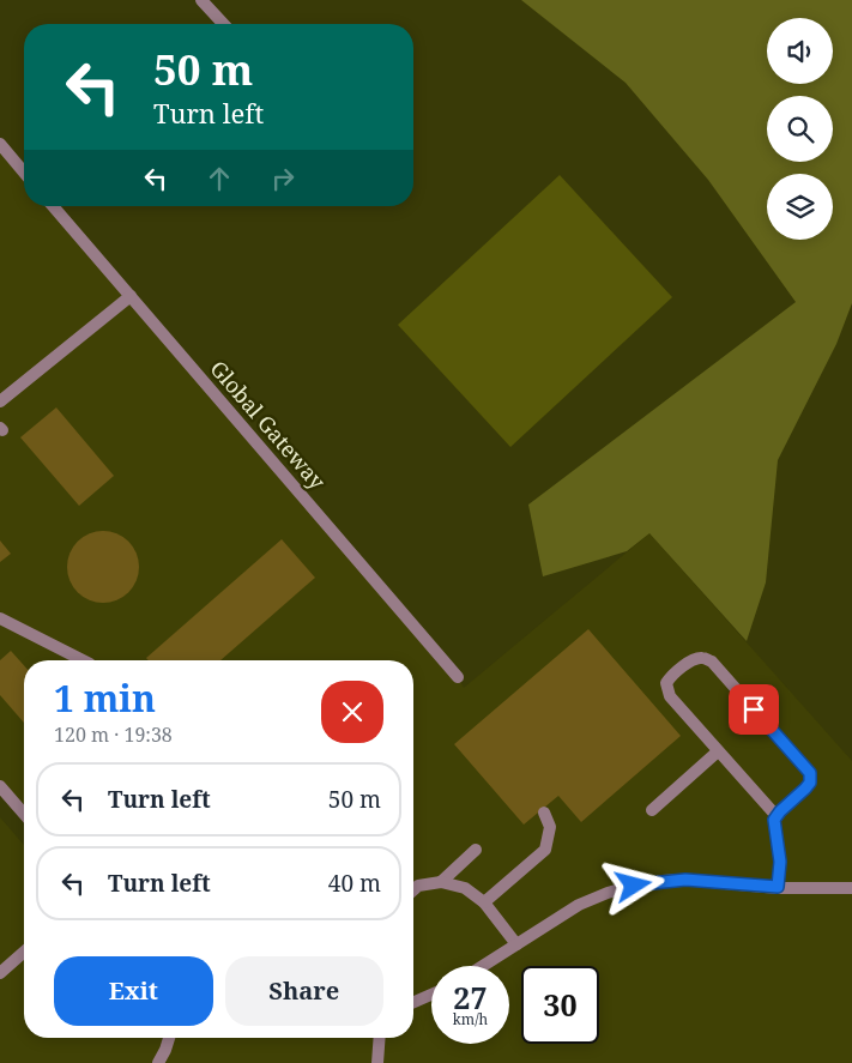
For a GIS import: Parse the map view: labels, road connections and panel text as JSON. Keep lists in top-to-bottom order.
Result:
{
  "streets": {
    "street": ["Global Gateway"]
  },
  "page": {
    "turn": ["50 m", "Turn left"],
    "heading": ["1 min", "120 m · 19:38"],
    "list": [
      {
        "name": "Turn left",
        "value": "50 m"
      },
      {
        "name": "Turn left",
        "value": "40 m"
      }
    ],
    "buttons": ["Exit", "Share"],
    "speed": "27 km/h",
    "limit": "30"
  }
}
